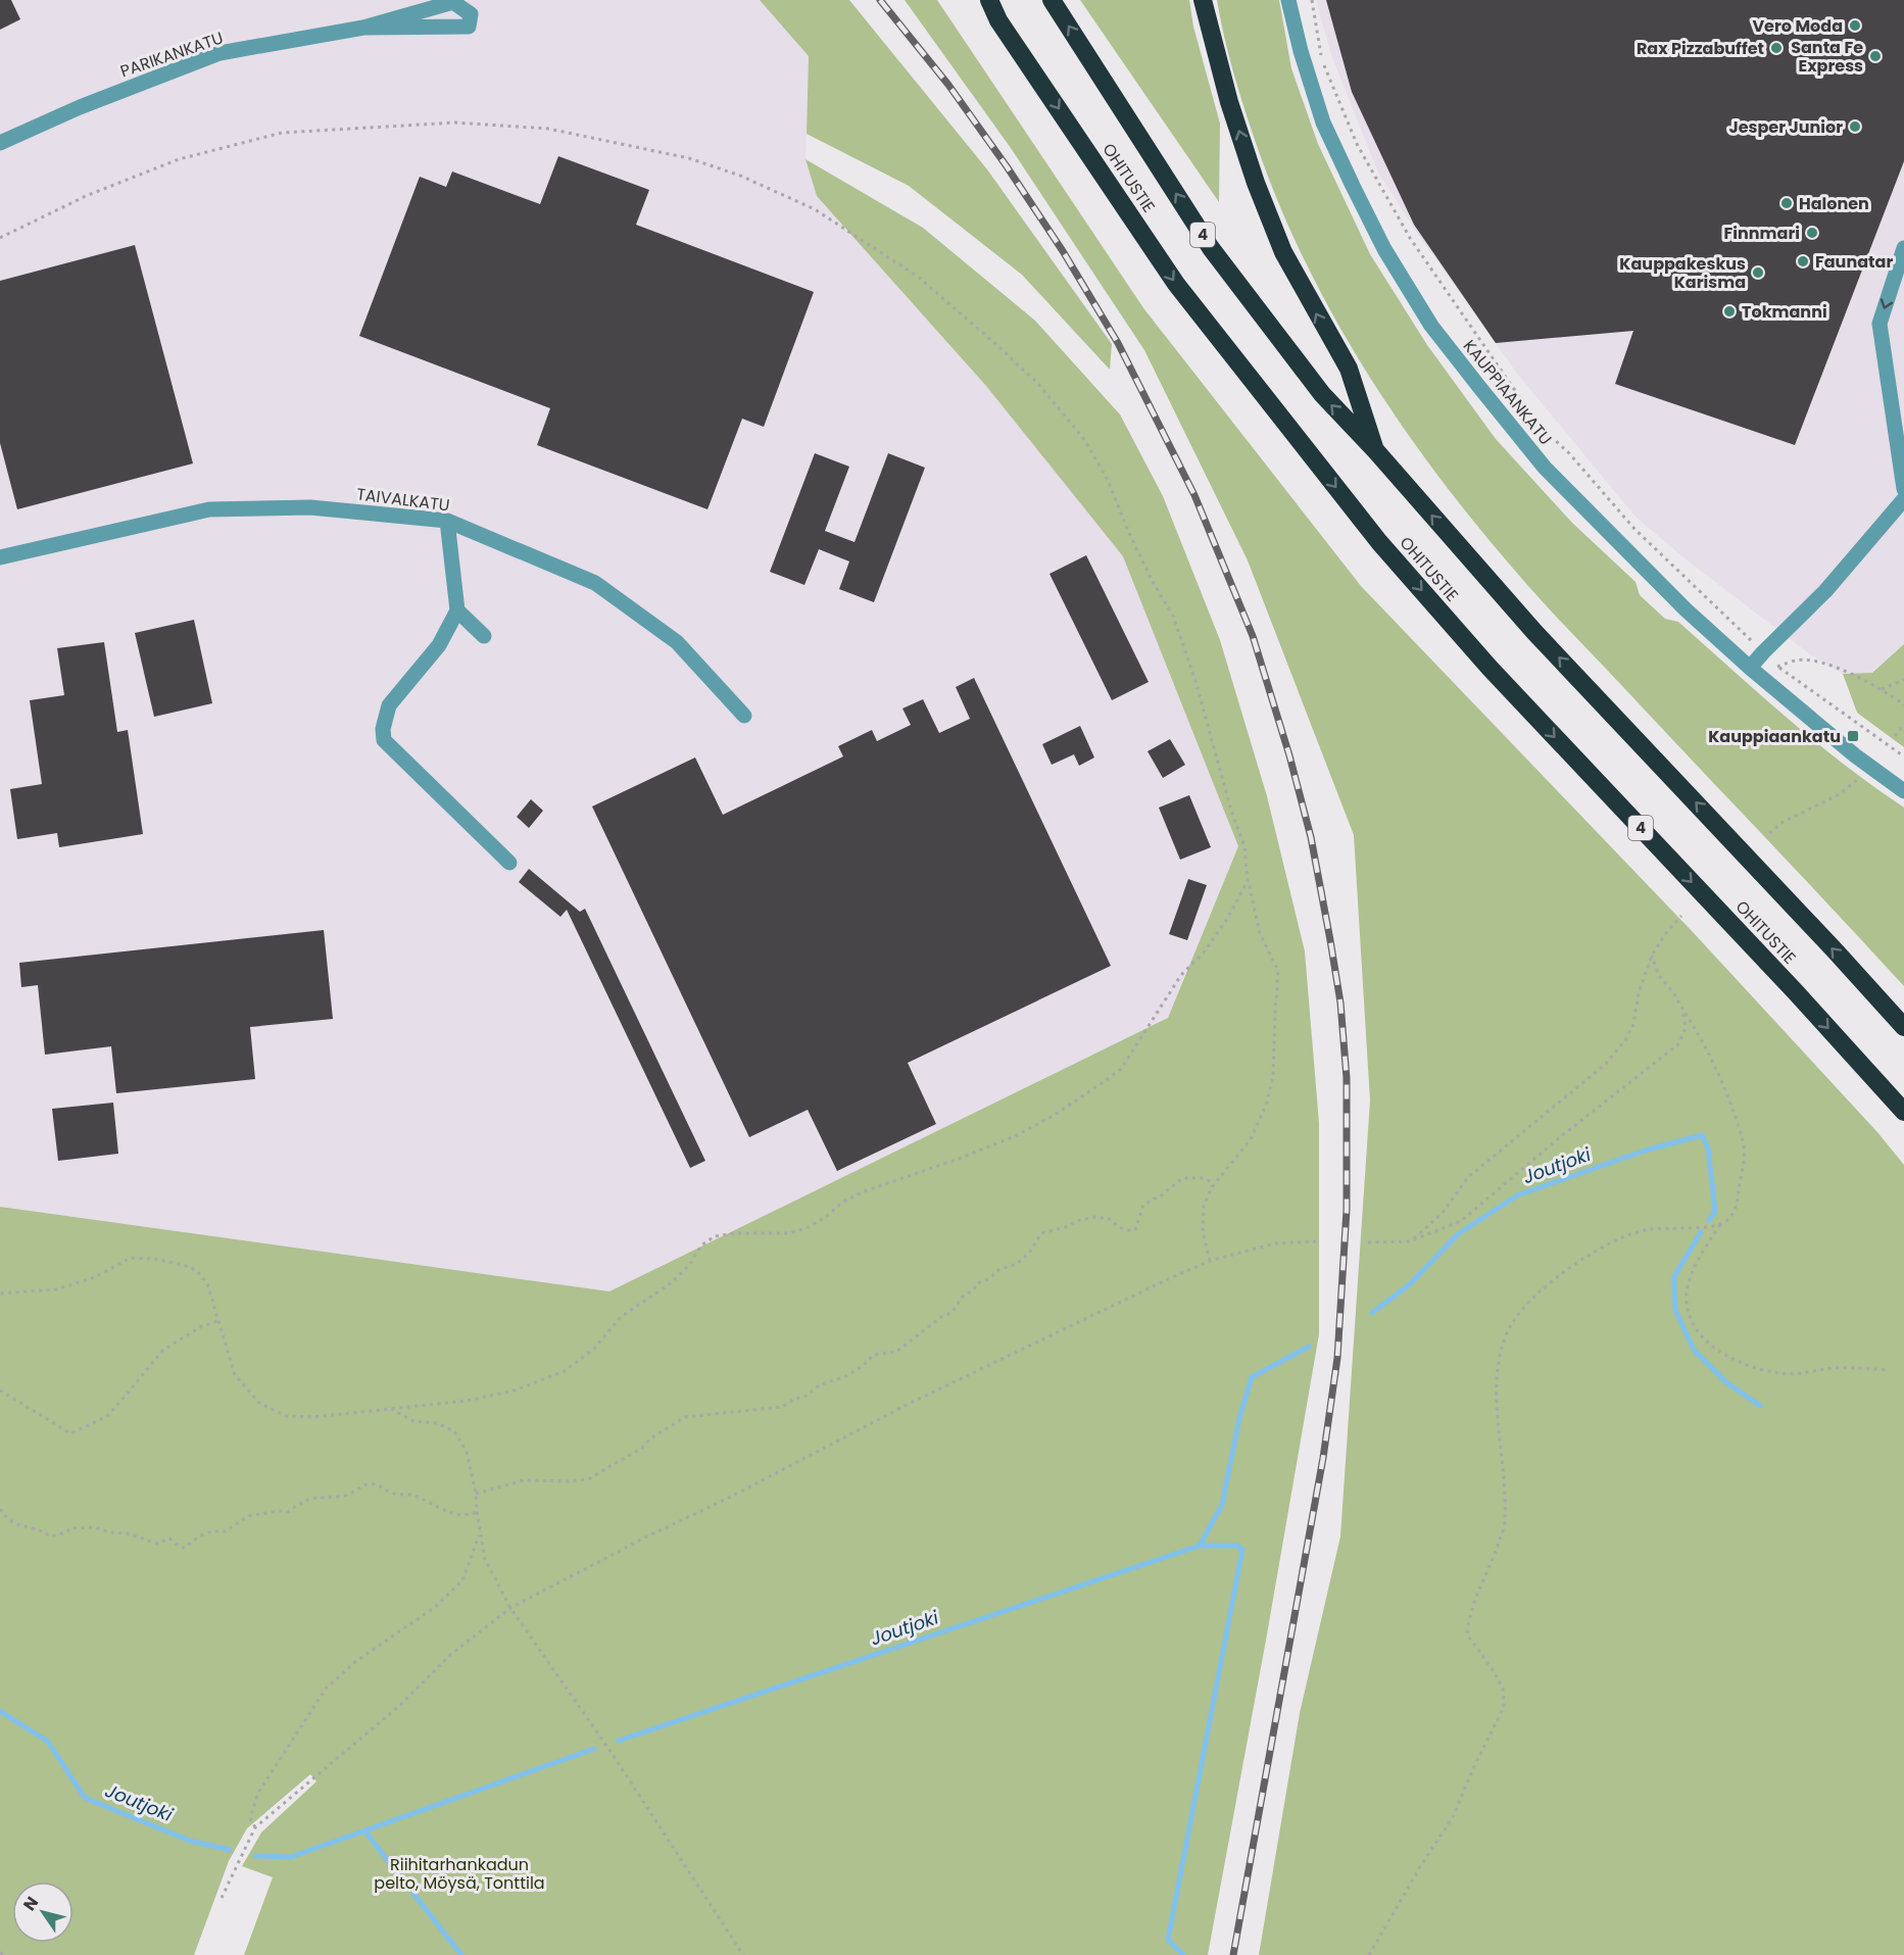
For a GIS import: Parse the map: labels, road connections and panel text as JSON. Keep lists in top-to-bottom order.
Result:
{
  "streets": {
    "highway": ["OHITUSTIE", "4"],
    "street": ["PARIKANKATU", "KAUPPIAANKATU", "TAIVALKATU"]
  },
  "water": ["Joutjoki"],
  "parks": ["Riihitarhankadun pelto, Möysä, Tonttila"],
  "places": {
    "other": [
      "Vero Moda",
      "Rax Pizzabuffet",
      "Santa Fe Express",
      "Jesper Junior",
      "Halonen",
      "Finnmari",
      "Faunatar",
      "Kauppakeskus Karisma",
      "Tokmanni"
    ],
    "transit": ["Kauppiaankatu"]
  },
  "north": "top left"
}
